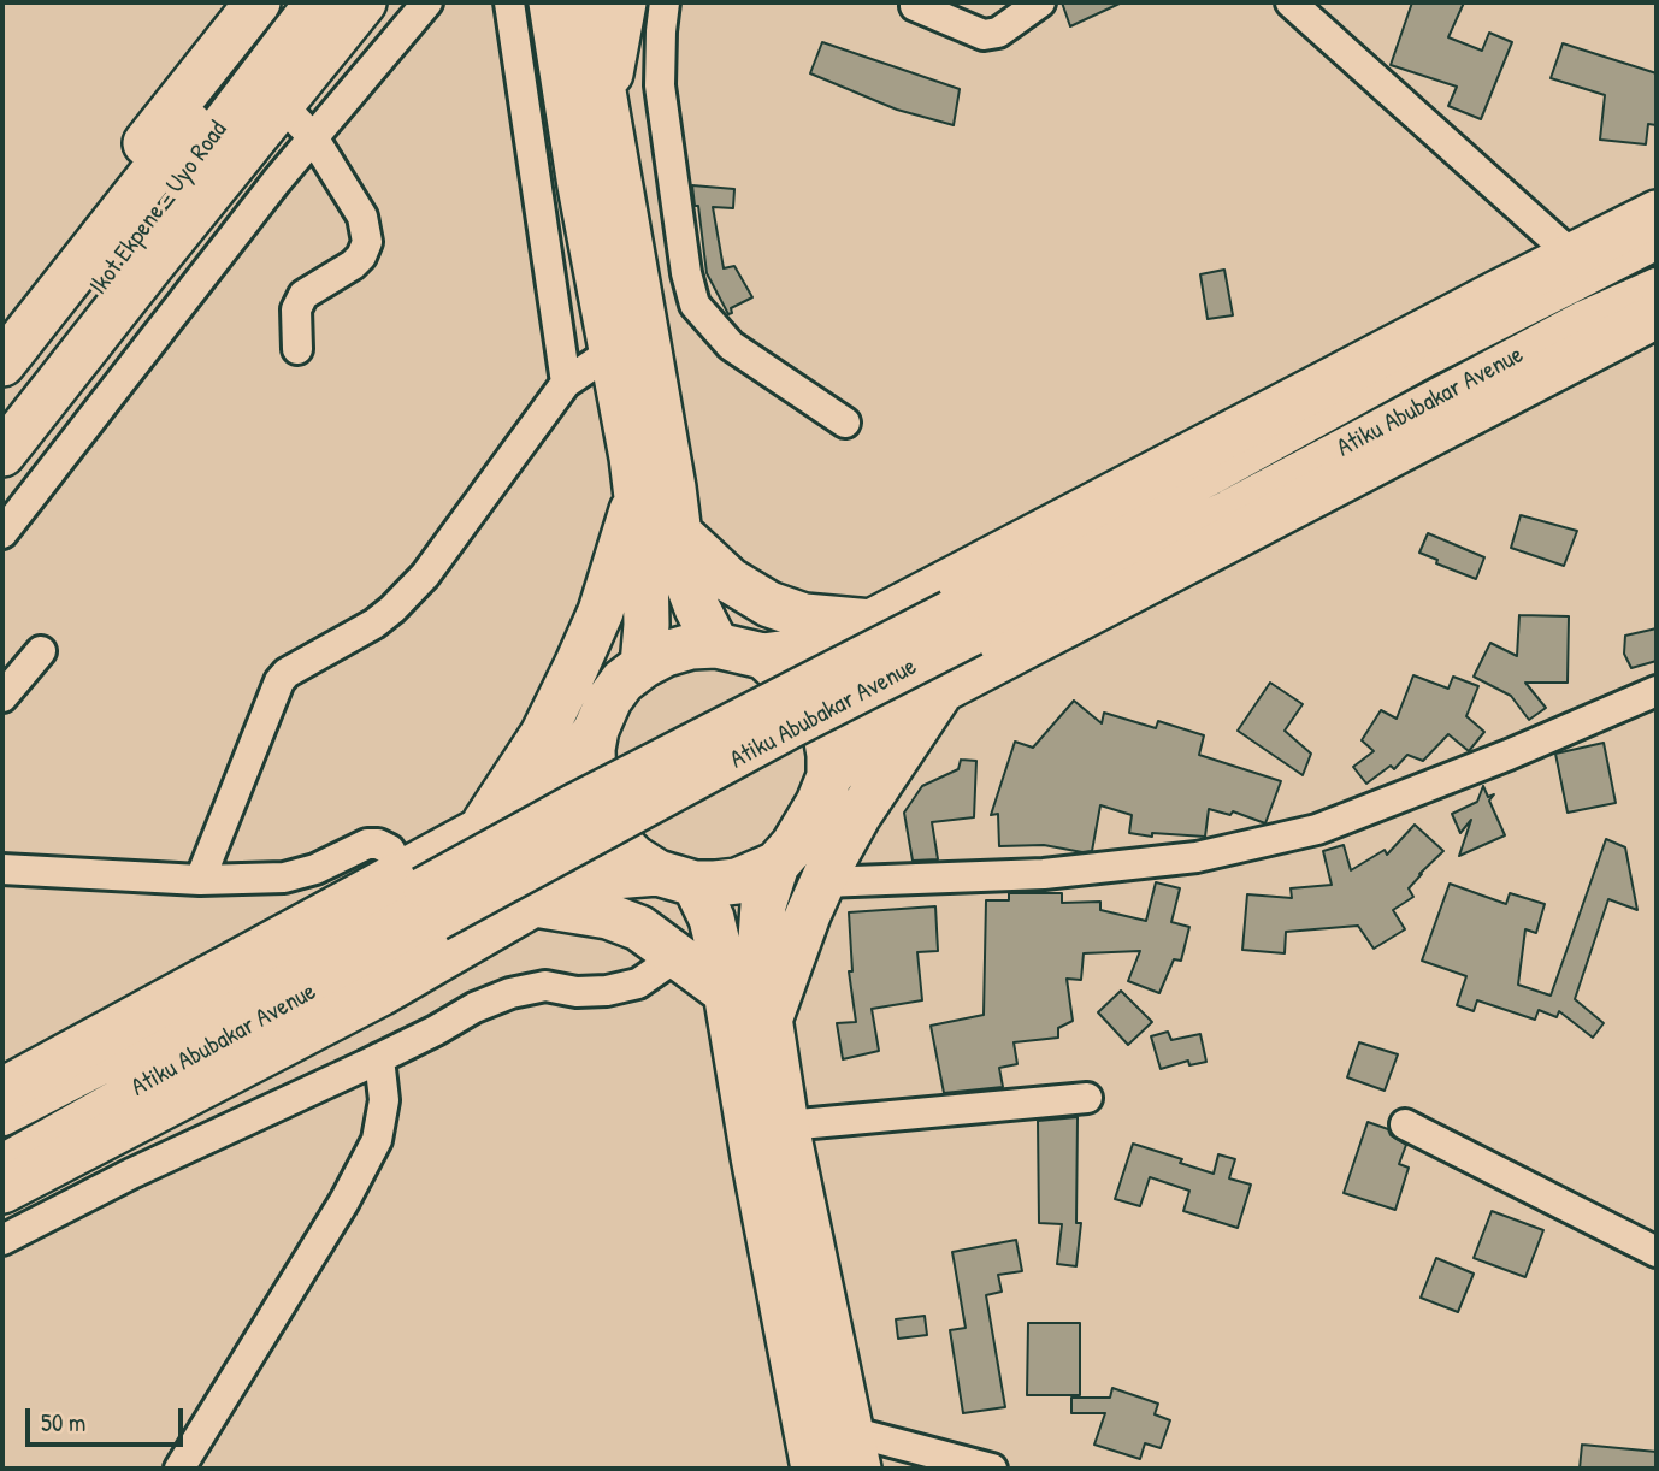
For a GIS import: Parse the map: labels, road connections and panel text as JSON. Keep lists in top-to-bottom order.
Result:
{
  "streets": {
    "highway": ["Ikot Ekpene - Uyo Road"],
    "main road": ["Atiku Abubakar Avenue"]
  },
  "scale_bar": "50 m"
}
